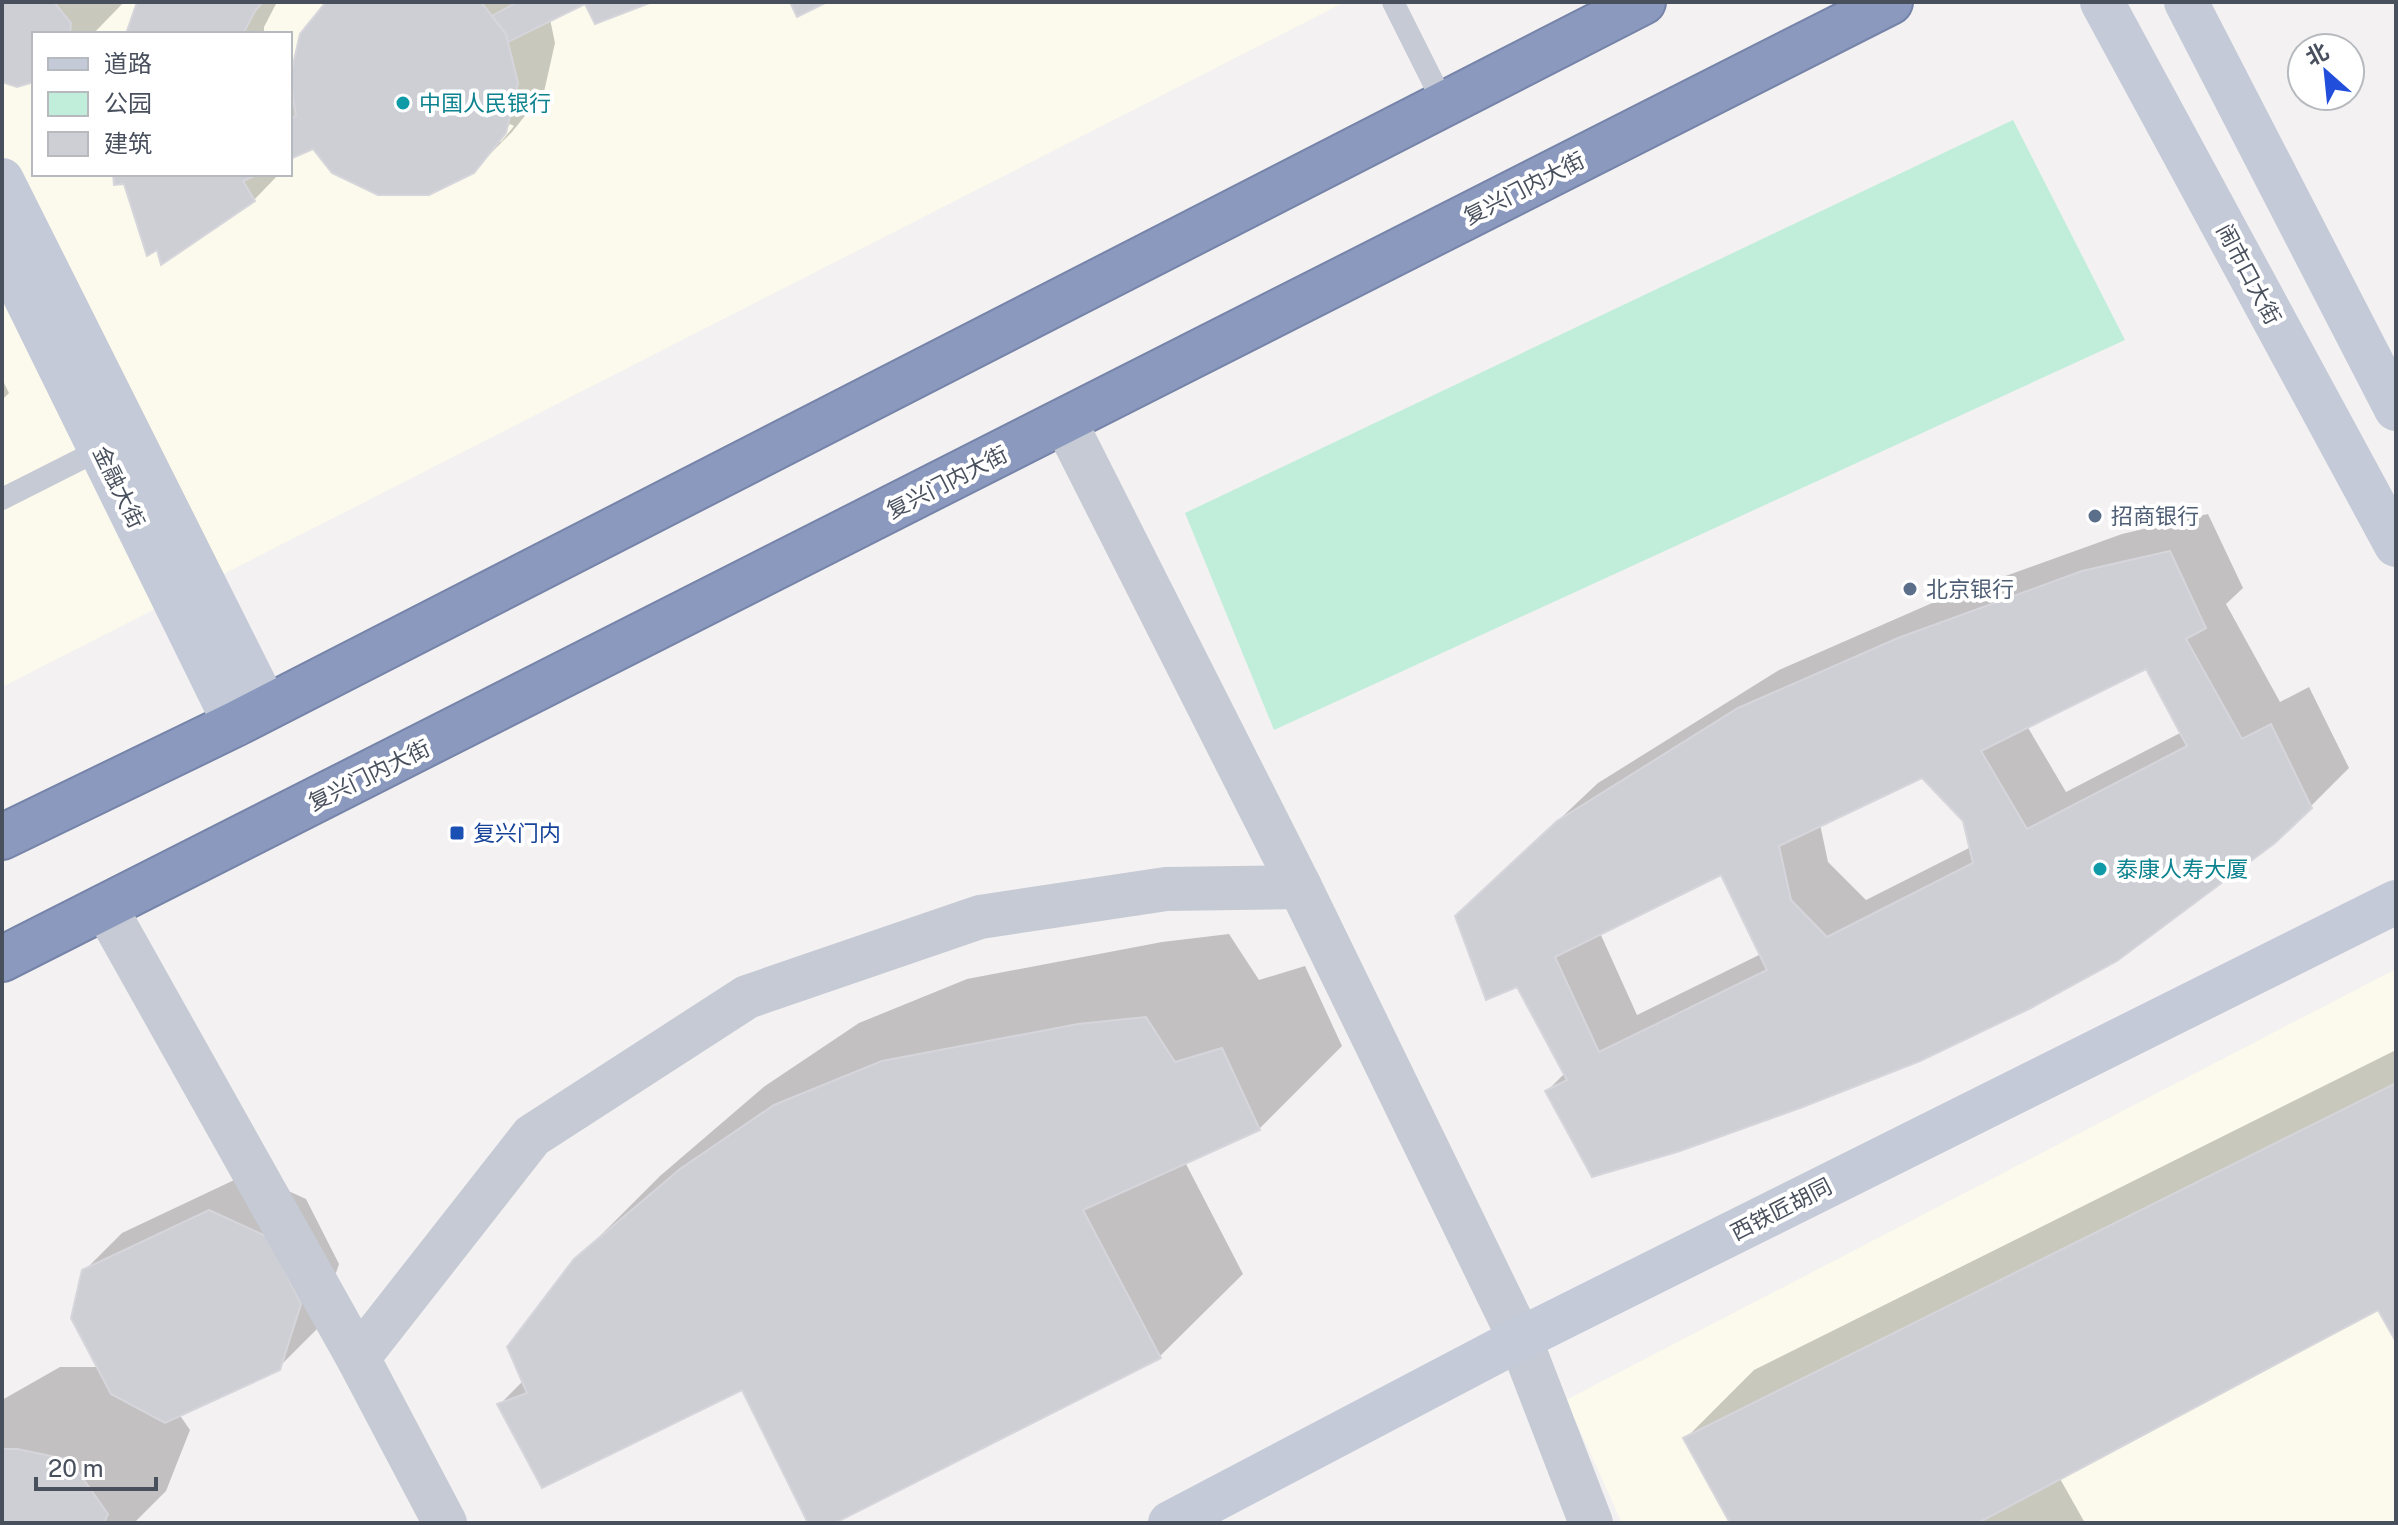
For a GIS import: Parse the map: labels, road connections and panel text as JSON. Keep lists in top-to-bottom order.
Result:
{
  "streets": {
    "highway": ["复兴门内大街"],
    "main road": ["闹市口大街", "金融大街", "西铁匠胡同"]
  },
  "places": {
    "other": [
      "中国人民银行",
      "招商银行",
      "北京银行",
      "泰康人寿大厦"
    ],
    "transit": ["复兴门内"]
  },
  "legend": ["道路", "公园", "建筑"],
  "scale_bar": "20 m",
  "north": "top left"
}
